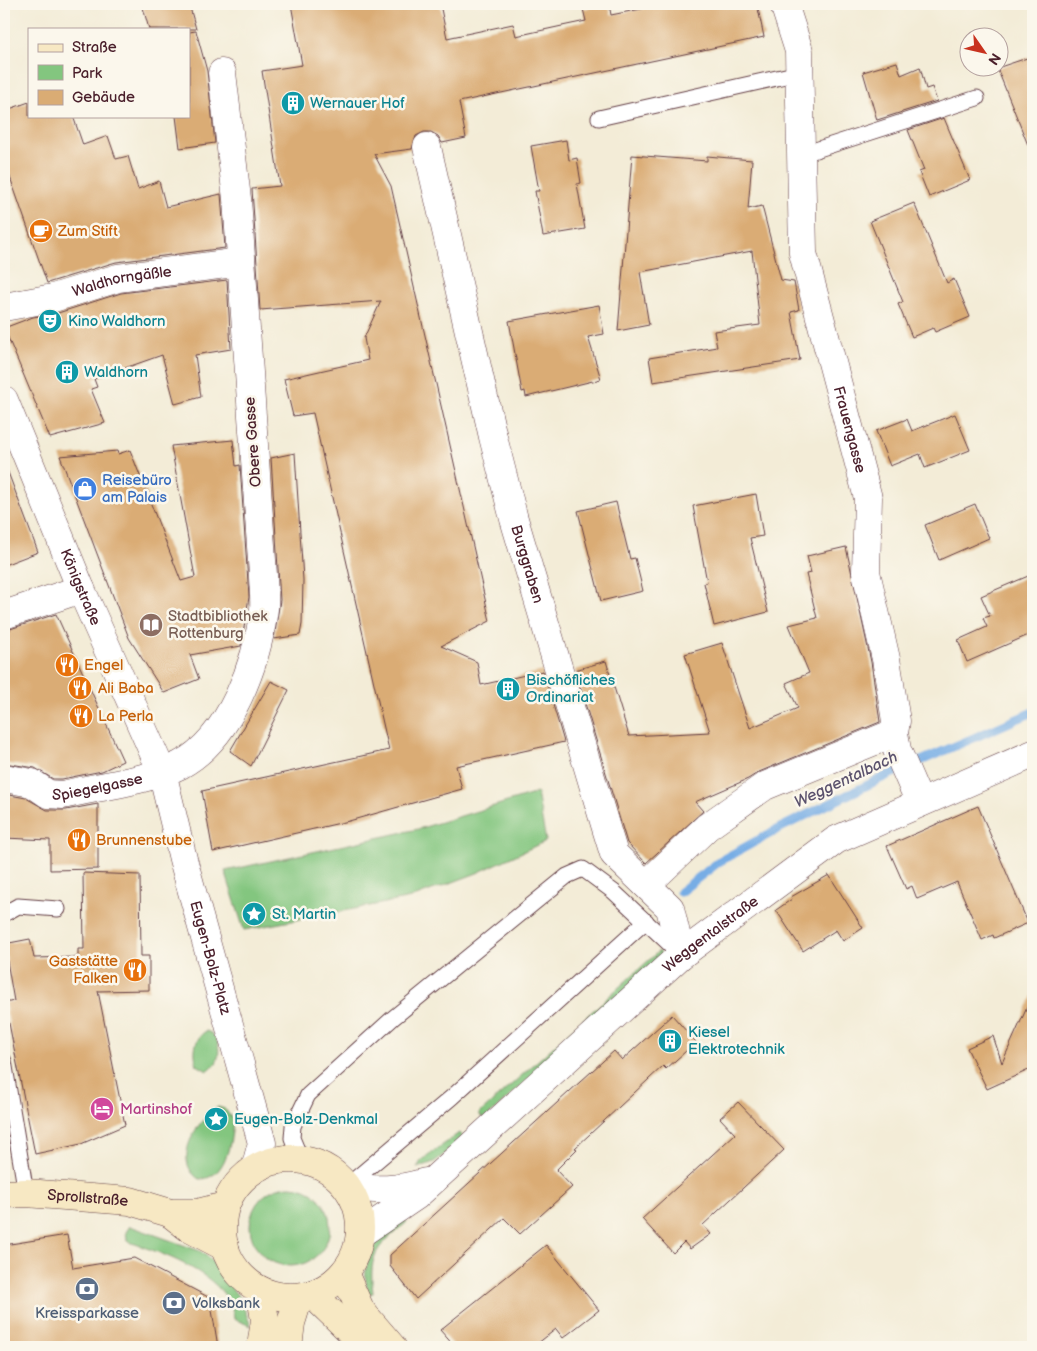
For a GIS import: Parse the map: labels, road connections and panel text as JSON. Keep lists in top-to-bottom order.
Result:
{
  "streets": {
    "main road": ["Sprollstraße"],
    "street": [
      "Waldhorngäßle",
      "Frauengasse",
      "Obere Gasse",
      "Burggraben",
      "Königstraße",
      "Spiegelgasse",
      "Weggentalstraße",
      "Eugen-Bolz-Platz"
    ]
  },
  "crossings": [
    ["Waldhorngäßle", "Obere Gasse"],
    ["Frauengasse", "Weggentalstraße"],
    ["Obere Gasse", "Königstraße"],
    ["Obere Gasse", "Spiegelgasse"],
    ["Obere Gasse", "Eugen-Bolz-Platz"],
    ["Burggraben", "Weggentalstraße"],
    ["Königstraße", "Spiegelgasse"],
    ["Königstraße", "Eugen-Bolz-Platz"],
    ["Spiegelgasse", "Eugen-Bolz-Platz"],
    ["Weggentalstraße", "Eugen-Bolz-Platz"],
    ["Weggentalstraße", "Sprollstraße"],
    ["Eugen-Bolz-Platz", "Sprollstraße"]
  ],
  "water": ["Weggentalbach"],
  "places": {
    "building": [
      "Wernauer Hof",
      "Waldhorn",
      "Bischöfliches Ordinariat",
      "Kiesel Elektrotechnik"
    ],
    "cafe": ["Zum Stift"],
    "theatre": ["Kino Waldhorn"],
    "shop": ["Reisebüro am Palais"],
    "library": ["Stadtbibliothek Rottenburg"],
    "restaurant": [
      "Engel",
      "Ali Baba",
      "La Perla",
      "Brunnenstube",
      "Gaststätte Falken"
    ],
    "place": ["St. Martin", "Eugen-Bolz-Denkmal"],
    "hotel": ["Martinshof"],
    "bank": ["Kreissparkasse", "Volksbank"]
  },
  "legend": ["Straße", "Park", "Gebäude"],
  "north": "bottom right"
}
